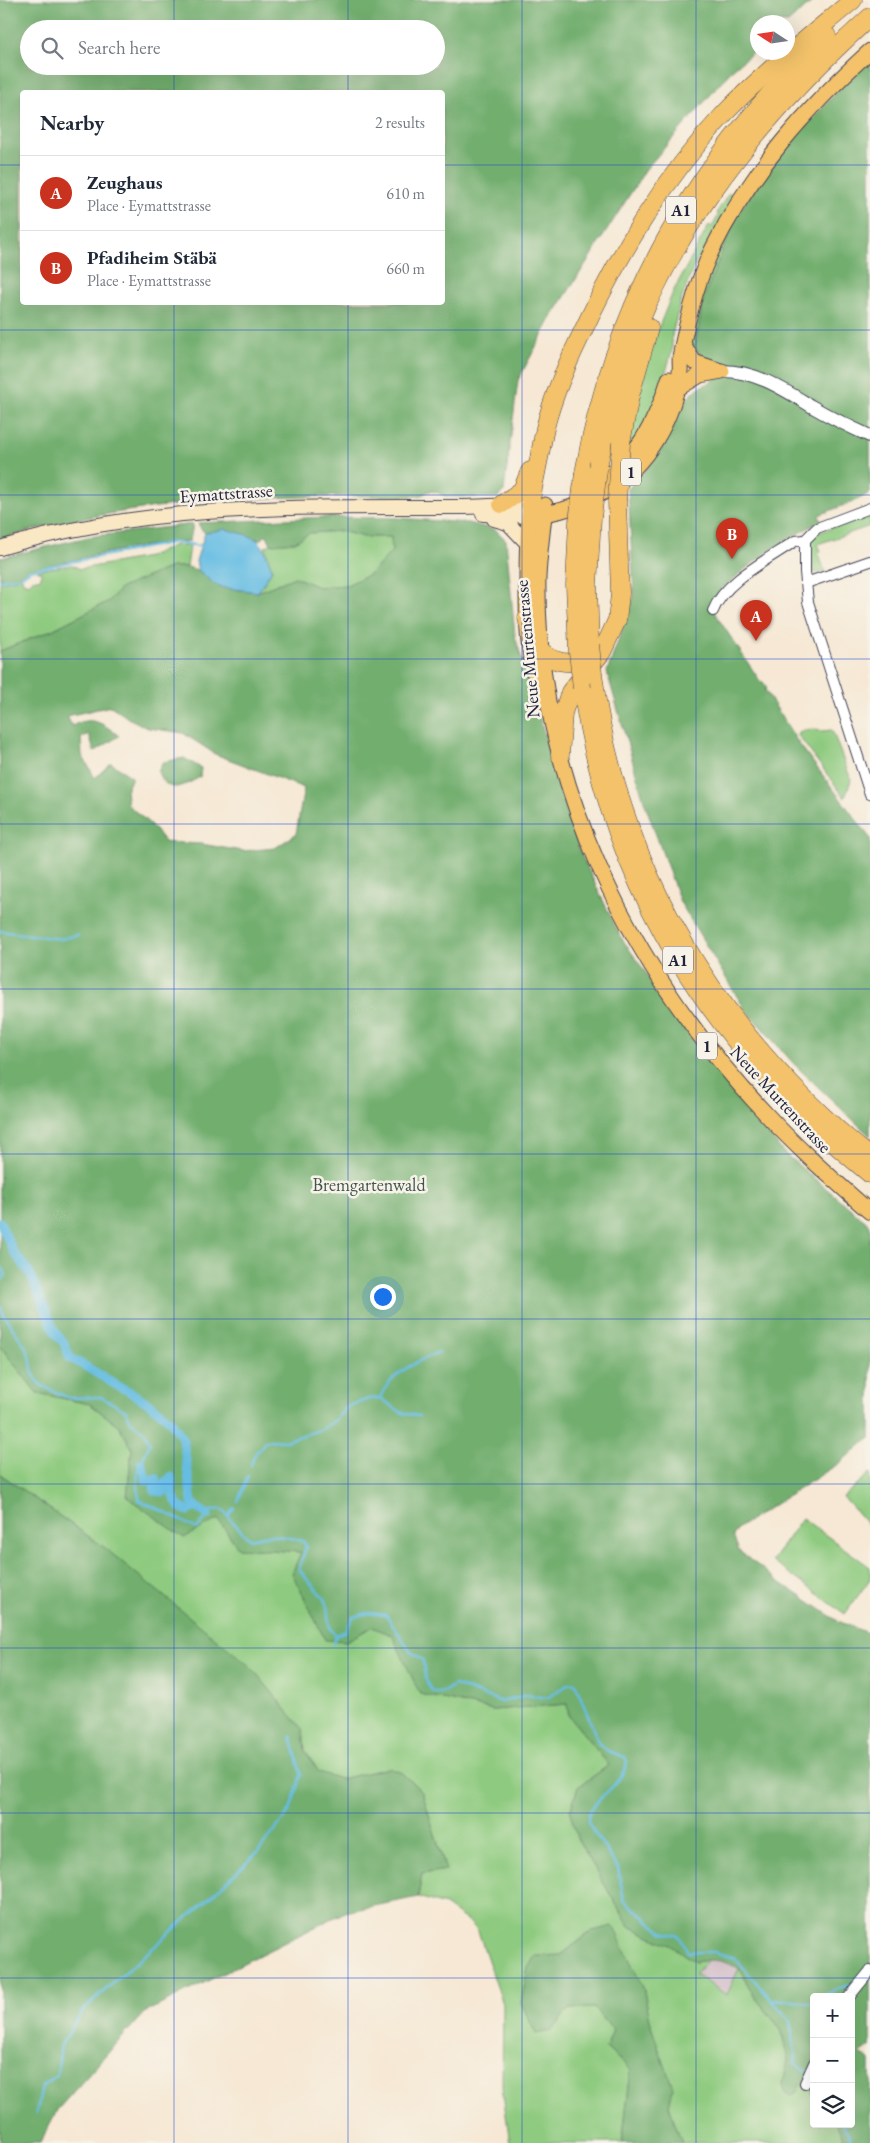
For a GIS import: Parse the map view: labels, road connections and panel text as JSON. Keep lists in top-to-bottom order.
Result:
{
  "streets": {
    "highway": ["A1"],
    "main road": ["1", "Eymattstrasse", "Neue Murtenstrasse"]
  },
  "crossings": [
    ["1", "Eymattstrasse"],
    ["Eymattstrasse", "Neue Murtenstrasse"]
  ],
  "parks": ["Bremgartenwald"],
  "north": "left",
  "page": {
    "search": "Search here",
    "heading": ["Nearby", "2 results"],
    "list": [
      {
        "mark": "A",
        "name": "Zeughaus",
        "note": "Place · Eymattstrasse",
        "value": "610 m"
      },
      {
        "mark": "B",
        "name": "Pfadiheim Stäbä",
        "note": "Place · Eymattstrasse",
        "value": "660 m"
      }
    ],
    "pins": ["B", "A"],
    "map_buttons": ["+", "−"]
  }
}
